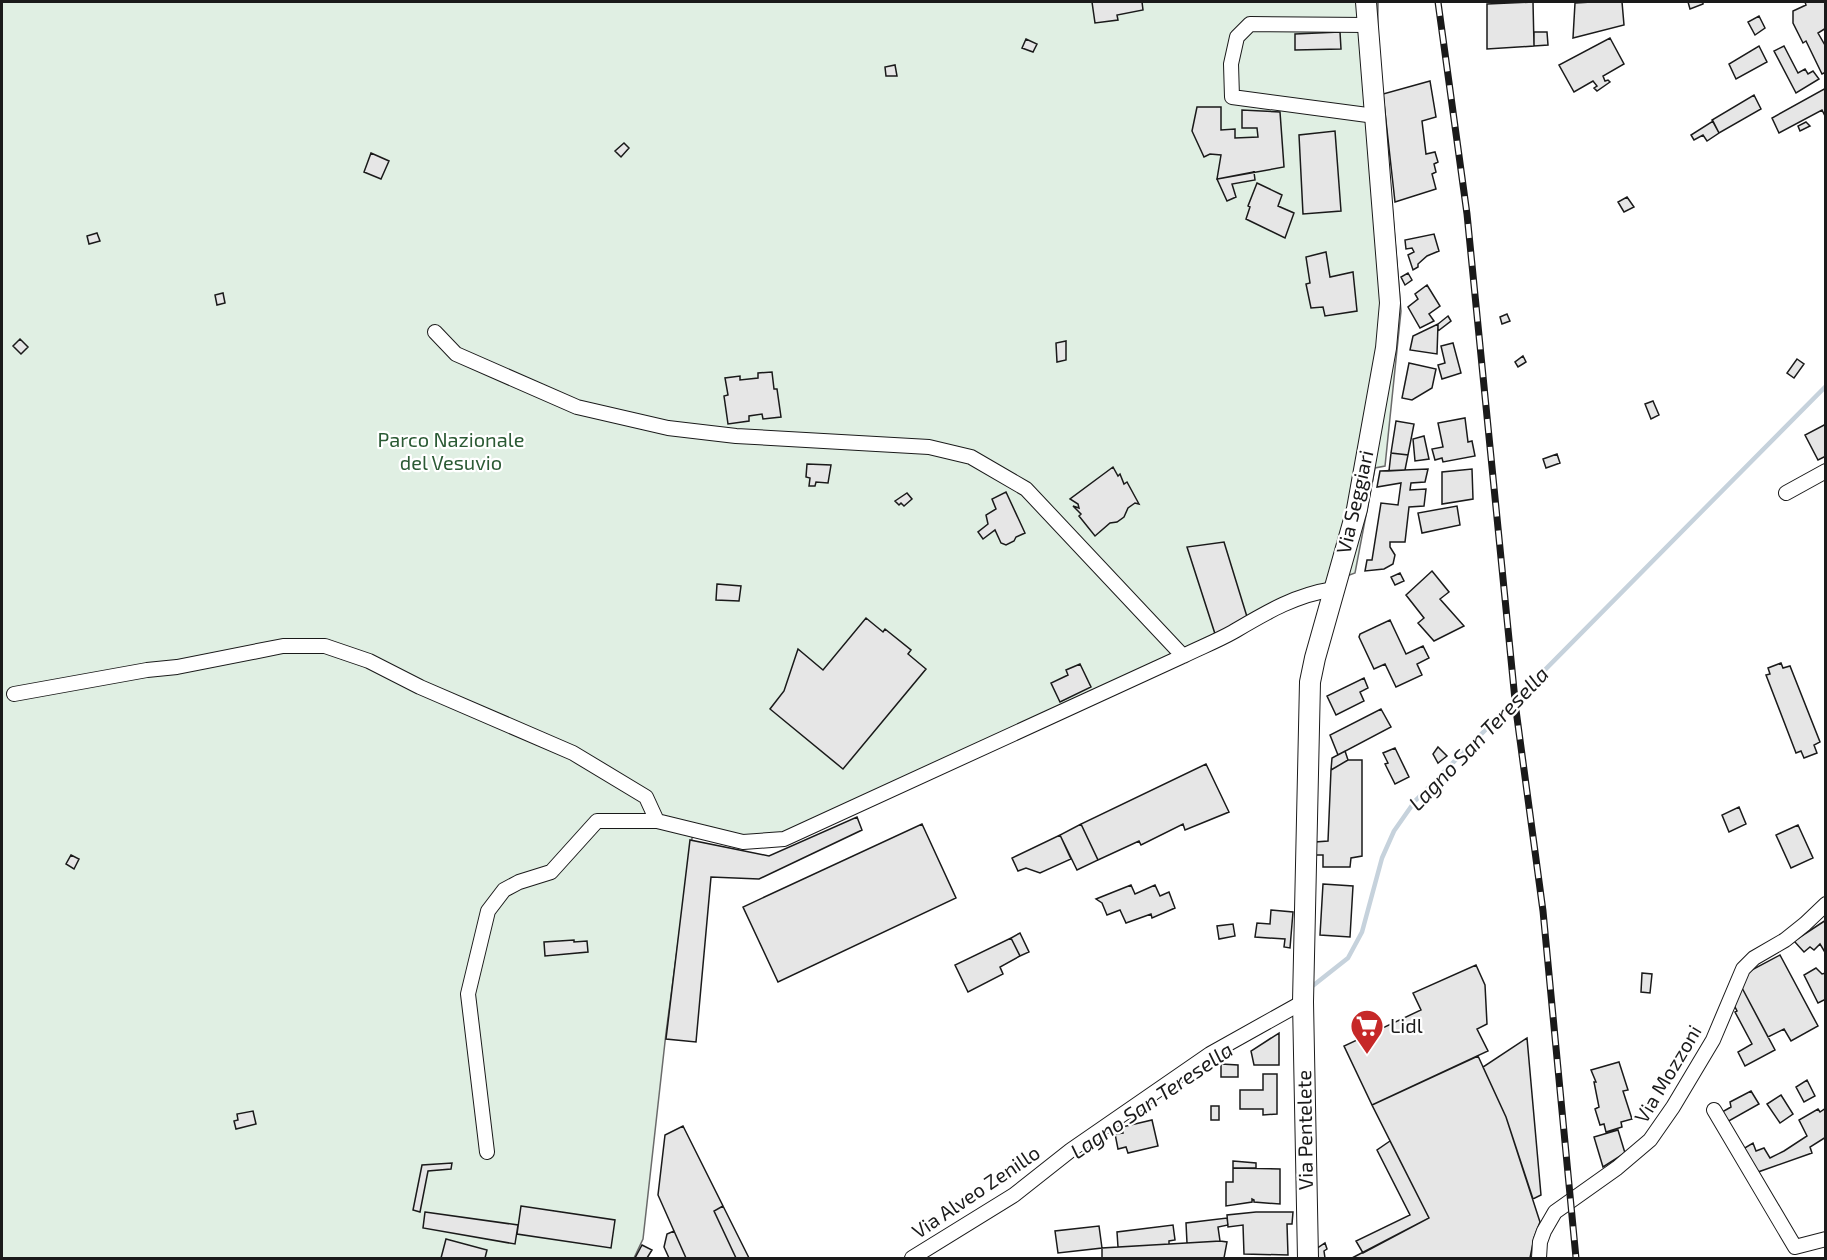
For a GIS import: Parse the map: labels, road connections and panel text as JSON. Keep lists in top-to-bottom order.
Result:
{
  "streets": {
    "main road": ["Via Seggiari", "Via Pentelete"],
    "street": ["Via Mozzoni", "Via Alveo Zenillo"]
  },
  "crossings": [
    ["Via Seggiari", "Via Pentelete"],
    ["Via Seggiari", "Via Alveo Zenillo"],
    ["Via Pentelete", "Via Alveo Zenillo"]
  ],
  "water": ["Lagno San Teresella"],
  "parks": ["Parco Nazionale del Vesuvio"],
  "places": {
    "supermarket": ["Lidl"]
  }
}
